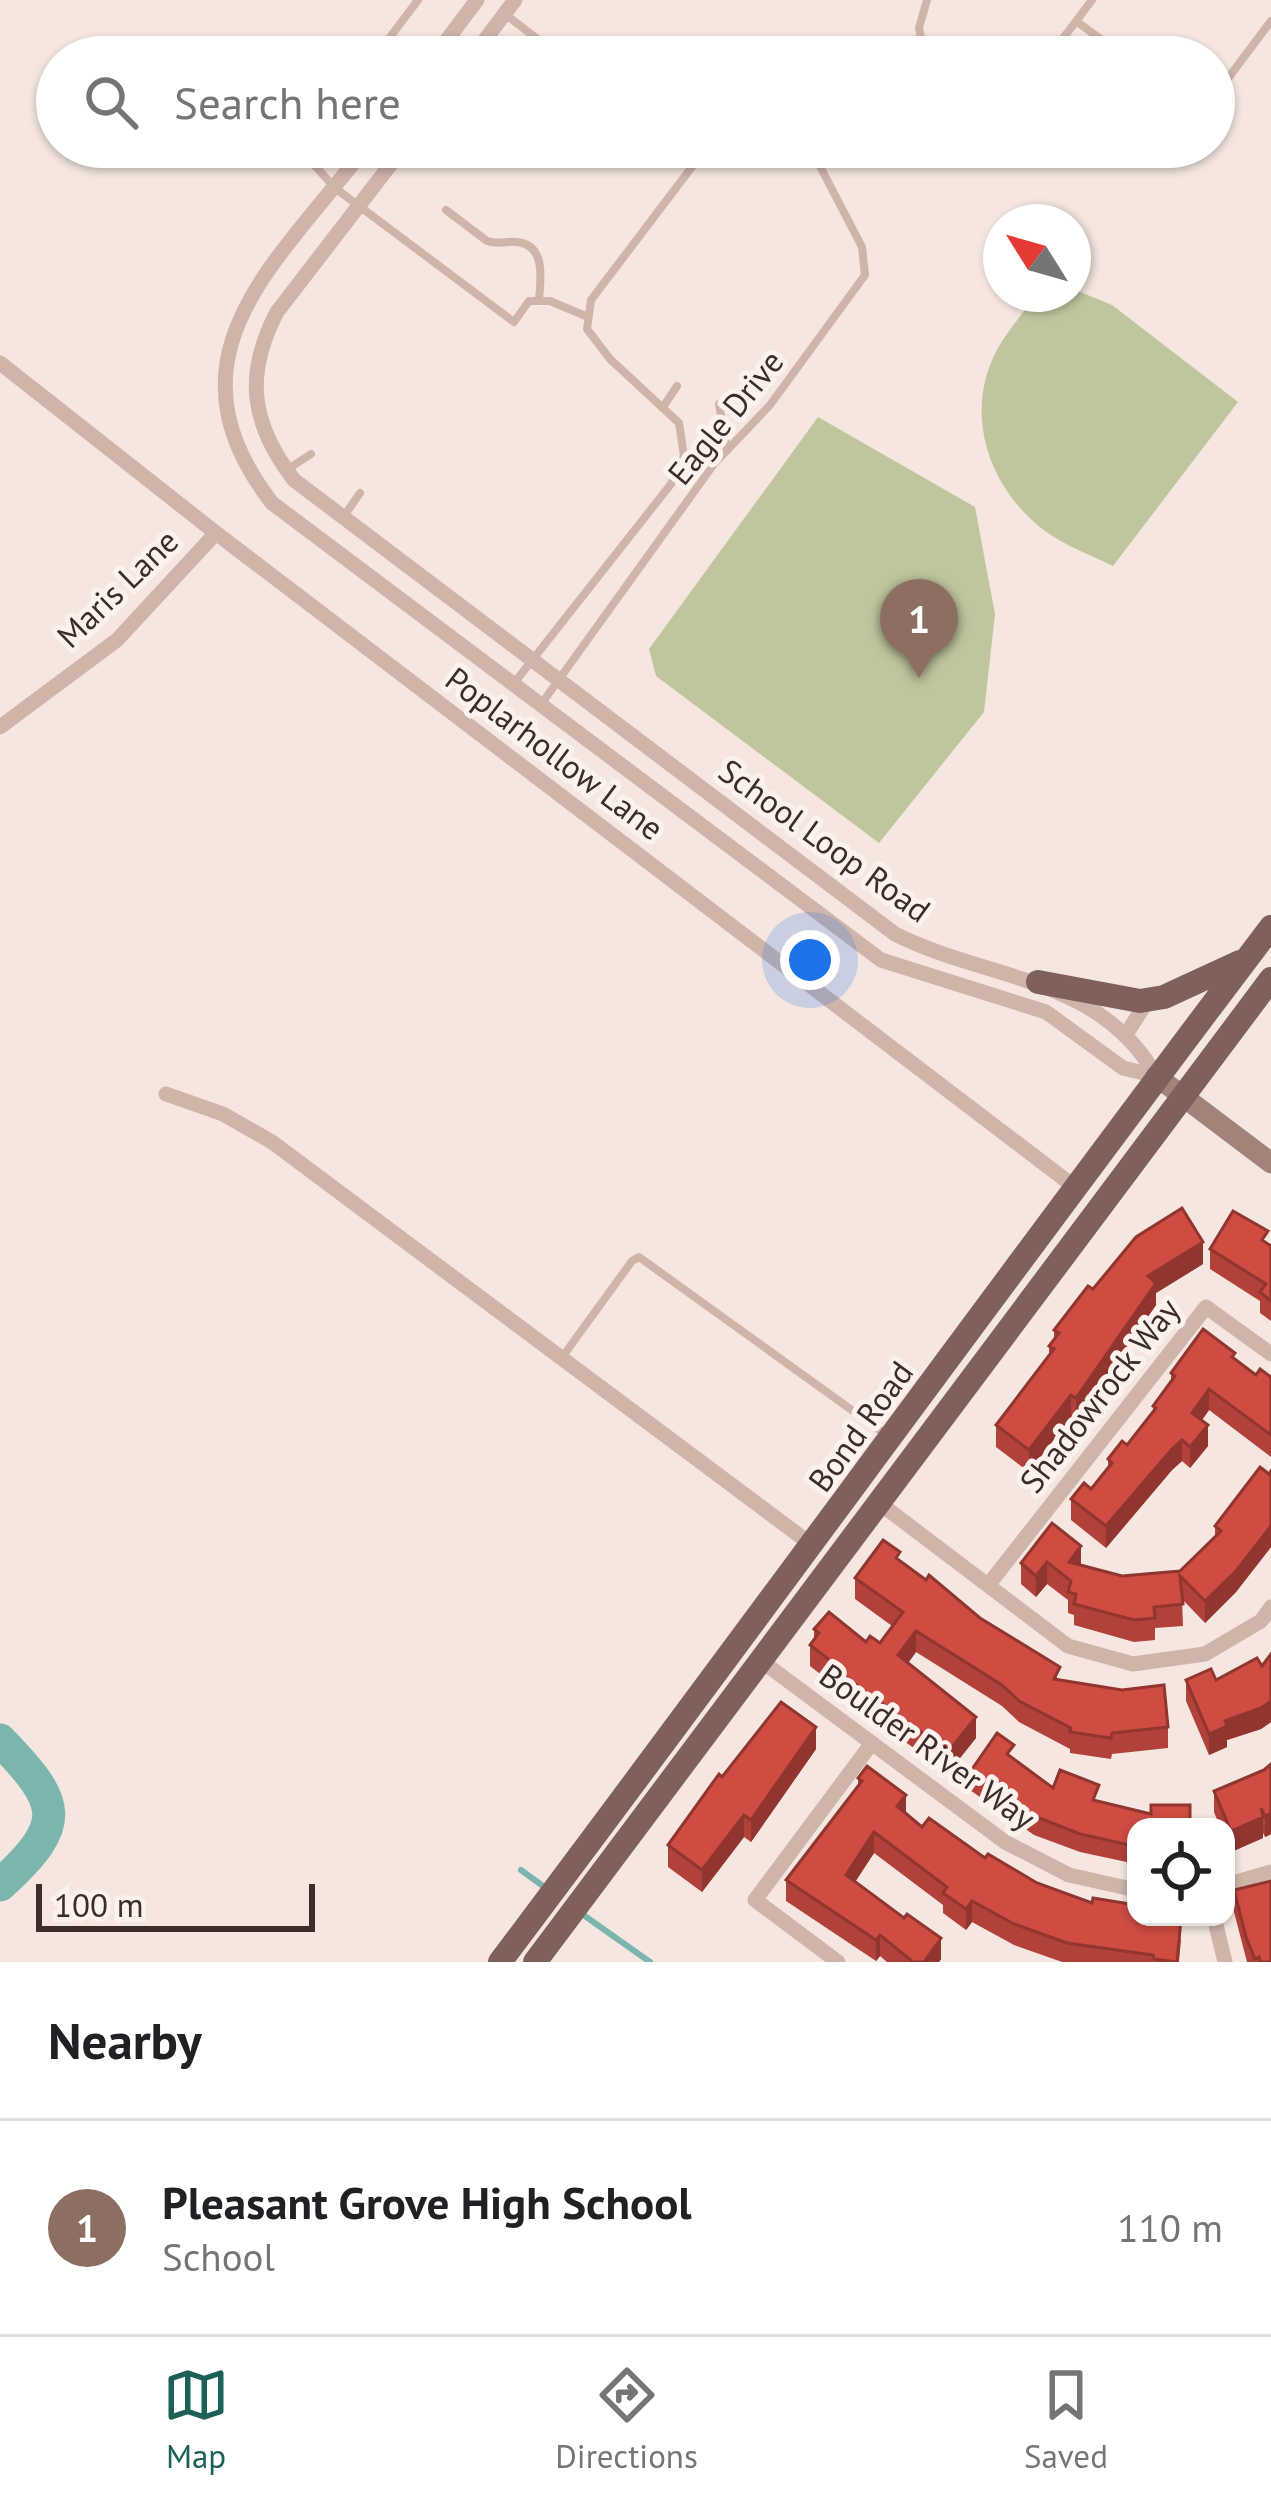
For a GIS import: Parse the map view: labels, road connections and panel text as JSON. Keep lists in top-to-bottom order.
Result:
{
  "streets": {
    "main road": ["Bond Road"],
    "street": [
      "Maris Lane",
      "Poplarhollow Lane",
      "School Loop Road",
      "Shadowrock Way",
      "Boulder River Way"
    ],
    "lane": ["Eagle Drive"]
  },
  "crossings": [
    ["Eagle Drive", "School Loop Road"],
    ["Maris Lane", "Poplarhollow Lane"],
    ["Poplarhollow Lane", "Bond Road"],
    ["School Loop Road", "Bond Road"],
    ["Bond Road", "Boulder River Way"]
  ],
  "scale_bar": "100 m",
  "north": "top left",
  "page": {
    "search": "Search here",
    "pins": "1",
    "scale": "100 m",
    "heading": "Nearby",
    "list": [
      {
        "mark": "1",
        "name": "Pleasant Grove High School",
        "note": "School",
        "value": "110 m"
      }
    ],
    "nav": ["Map", "Directions", "Saved"]
  }
}
